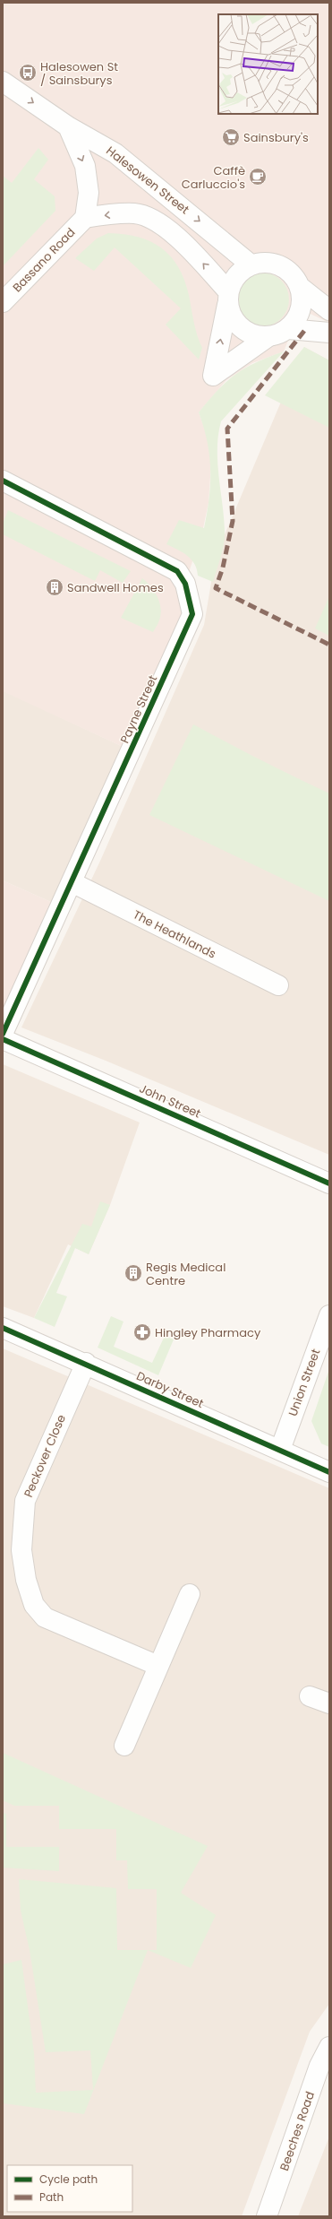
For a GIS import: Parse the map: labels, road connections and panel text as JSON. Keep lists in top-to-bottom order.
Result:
{
  "streets": {
    "street": [
      "Halesowen Street",
      "Bassano Road",
      "Payne Street",
      "The Heathlands",
      "John Street",
      "Union Street",
      "Darby Street",
      "Peckover Close",
      "Beeches Road"
    ]
  },
  "crossings": [
    ["Payne Street", "The Heathlands"],
    ["Union Street", "Darby Street"],
    ["Darby Street", "Peckover Close"]
  ],
  "places": {
    "bus stop": ["Halesowen St / Sainsburys"],
    "supermarket": ["Sainsbury's"],
    "cafe": ["Caffè Carluccio's"],
    "building": ["Sandwell Homes", "Regis Medical Centre"],
    "pharmacy": ["Hingley Pharmacy"]
  },
  "legend": ["Cycle path", "Path"]
}
